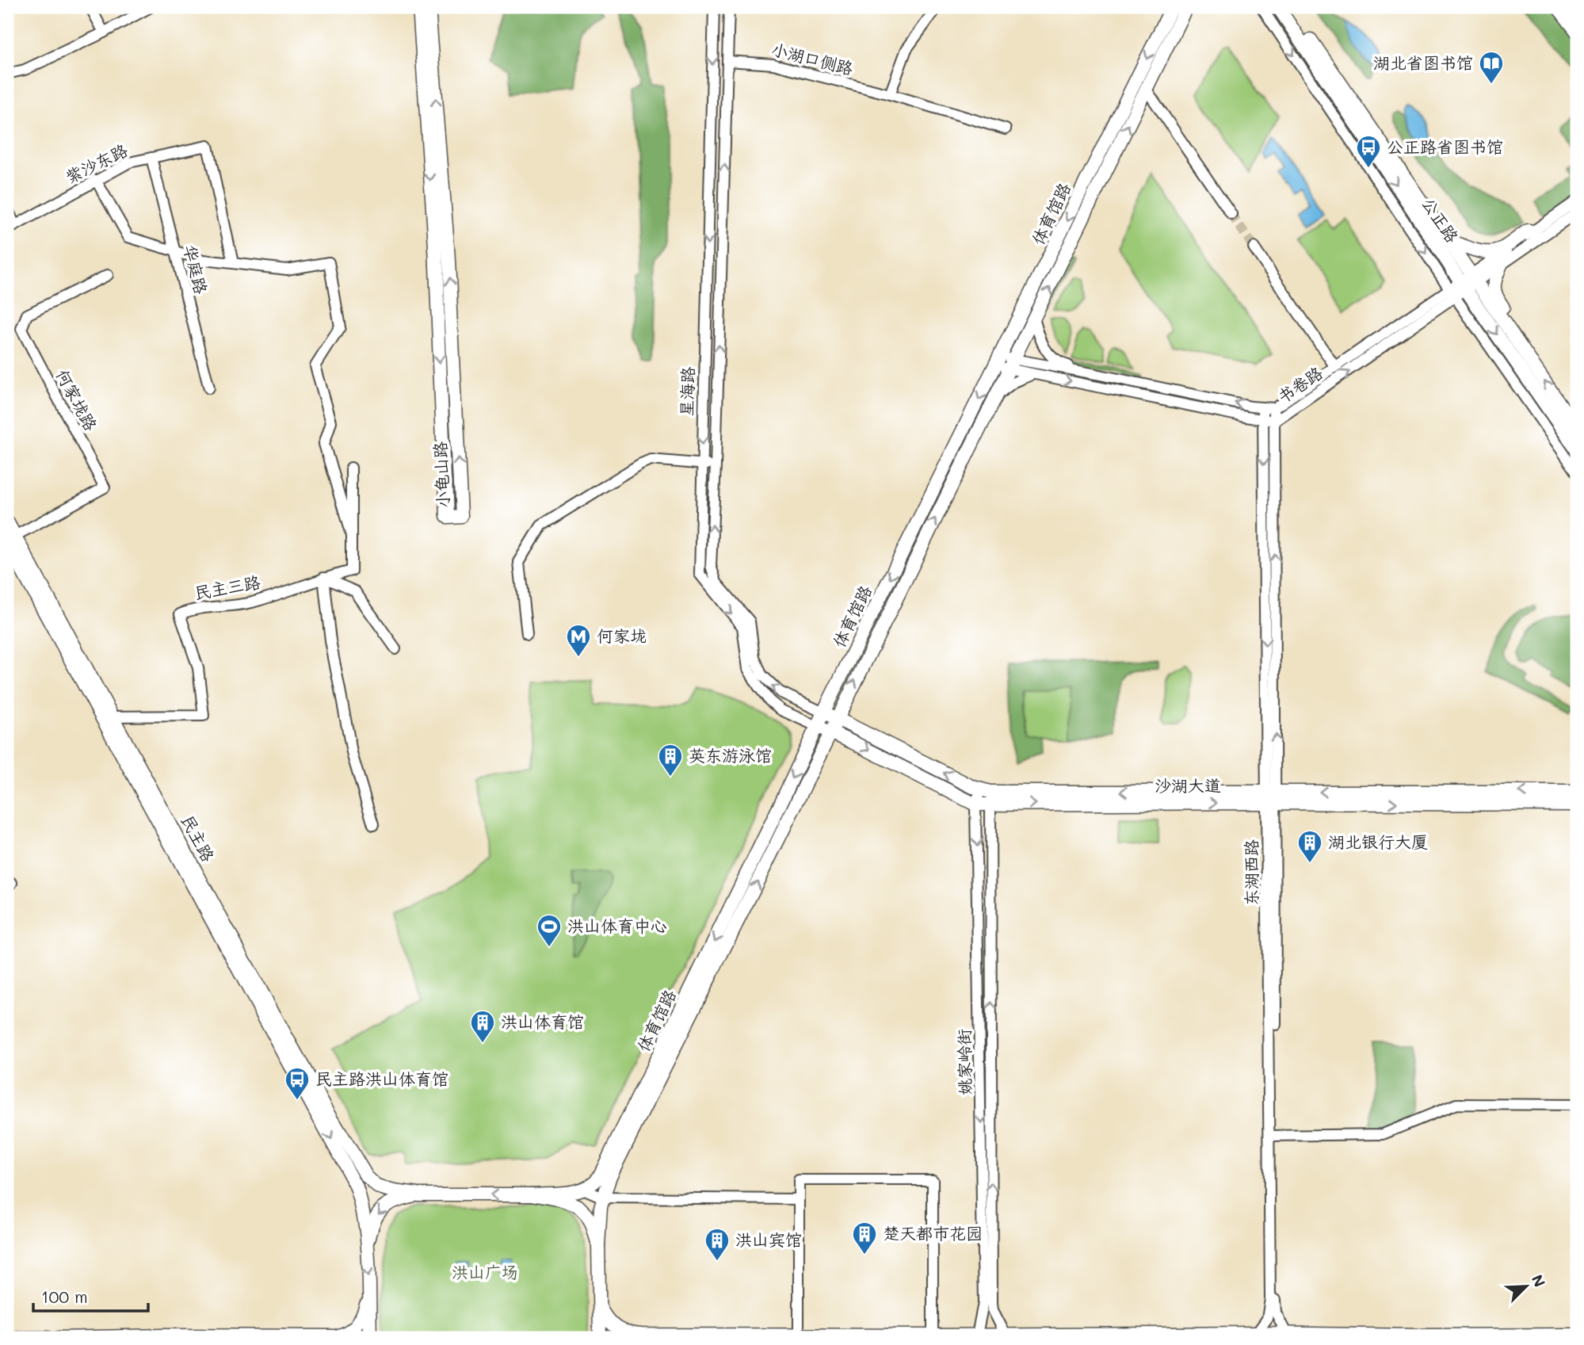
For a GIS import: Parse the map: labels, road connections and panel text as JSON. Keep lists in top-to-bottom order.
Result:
{
  "streets": {
    "main road": [
      "体育馆路",
      "公正路",
      "小龟山路",
      "沙湖大道",
      "民主路"
    ],
    "street": [
      "小湖口侧路",
      "紫沙东路",
      "华庭路",
      "书卷路",
      "星海路",
      "何家垅路",
      "民主三路",
      "东湖西路",
      "姚家岭街"
    ]
  },
  "crossings": [
    ["小湖口侧路", "星海路"],
    ["紫沙东路", "华庭路"],
    ["体育馆路", "书卷路"],
    ["体育馆路", "星海路"],
    ["体育馆路", "沙湖大道"],
    ["公正路", "书卷路"],
    ["书卷路", "东湖西路"],
    ["星海路", "沙湖大道"],
    ["何家垅路", "民主路"],
    ["民主三路", "民主路"],
    ["沙湖大道", "东湖西路"],
    ["沙湖大道", "姚家岭街"]
  ],
  "parks": ["洪山广场"],
  "places": {
    "library": ["湖北省图书馆"],
    "bus stop": ["公正路省图书馆", "民主路洪山体育馆"],
    "metro station": ["何家垅"],
    "building": [
      "英东游泳馆",
      "湖北银行大厦",
      "洪山体育馆",
      "楚天都市花园",
      "洪山宾馆"
    ],
    "sports": ["洪山体育中心"]
  },
  "scale_bar": "100 m",
  "north": "top right"
}
